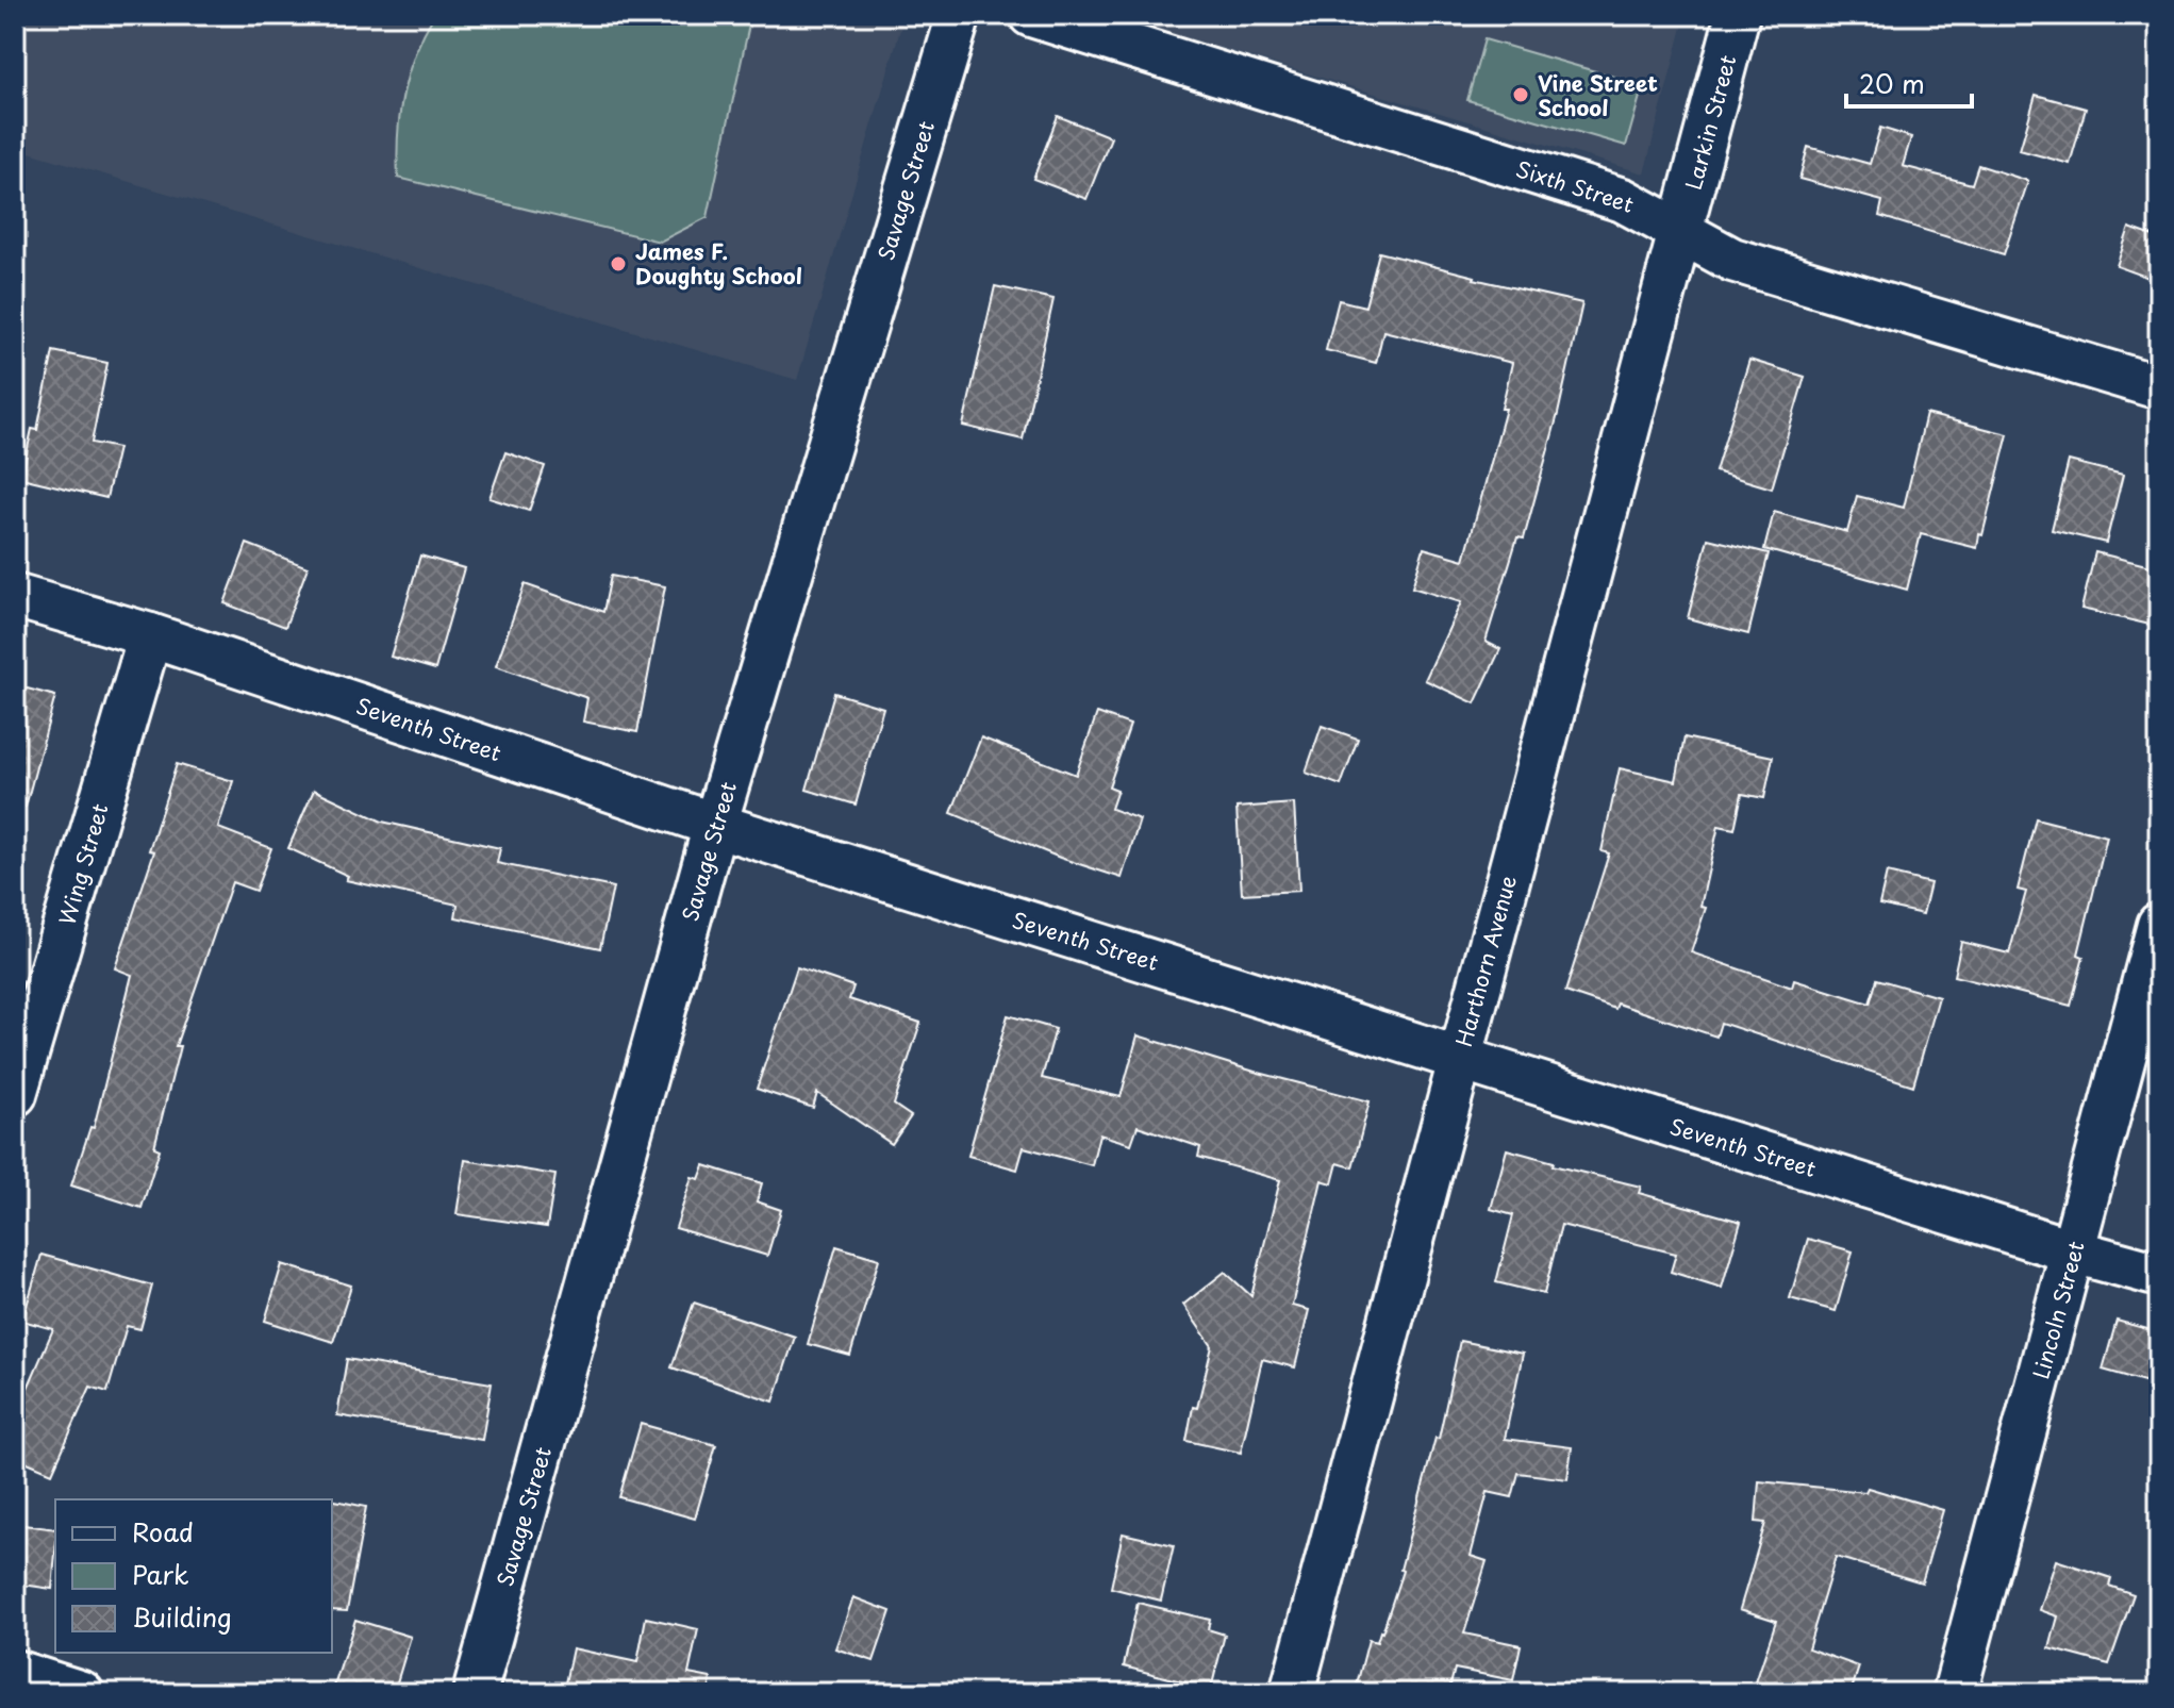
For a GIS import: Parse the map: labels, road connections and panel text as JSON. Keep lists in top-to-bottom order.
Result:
{
  "streets": {
    "street": [
      "Larkin Street",
      "Sixth Street",
      "Savage Street",
      "Seventh Street",
      "Wing Street",
      "Harthorn Avenue",
      "Lincoln Street"
    ]
  },
  "crossings": [
    ["Larkin Street", "Sixth Street"],
    ["Larkin Street", "Harthorn Avenue"],
    ["Sixth Street", "Harthorn Avenue"],
    ["Savage Street", "Seventh Street"],
    ["Seventh Street", "Wing Street"],
    ["Seventh Street", "Harthorn Avenue"],
    ["Seventh Street", "Lincoln Street"]
  ],
  "places": ["Vine Street School", "James F. Doughty School"],
  "legend": ["Road", "Park", "Building"],
  "scale_bar": "20 m"
}
